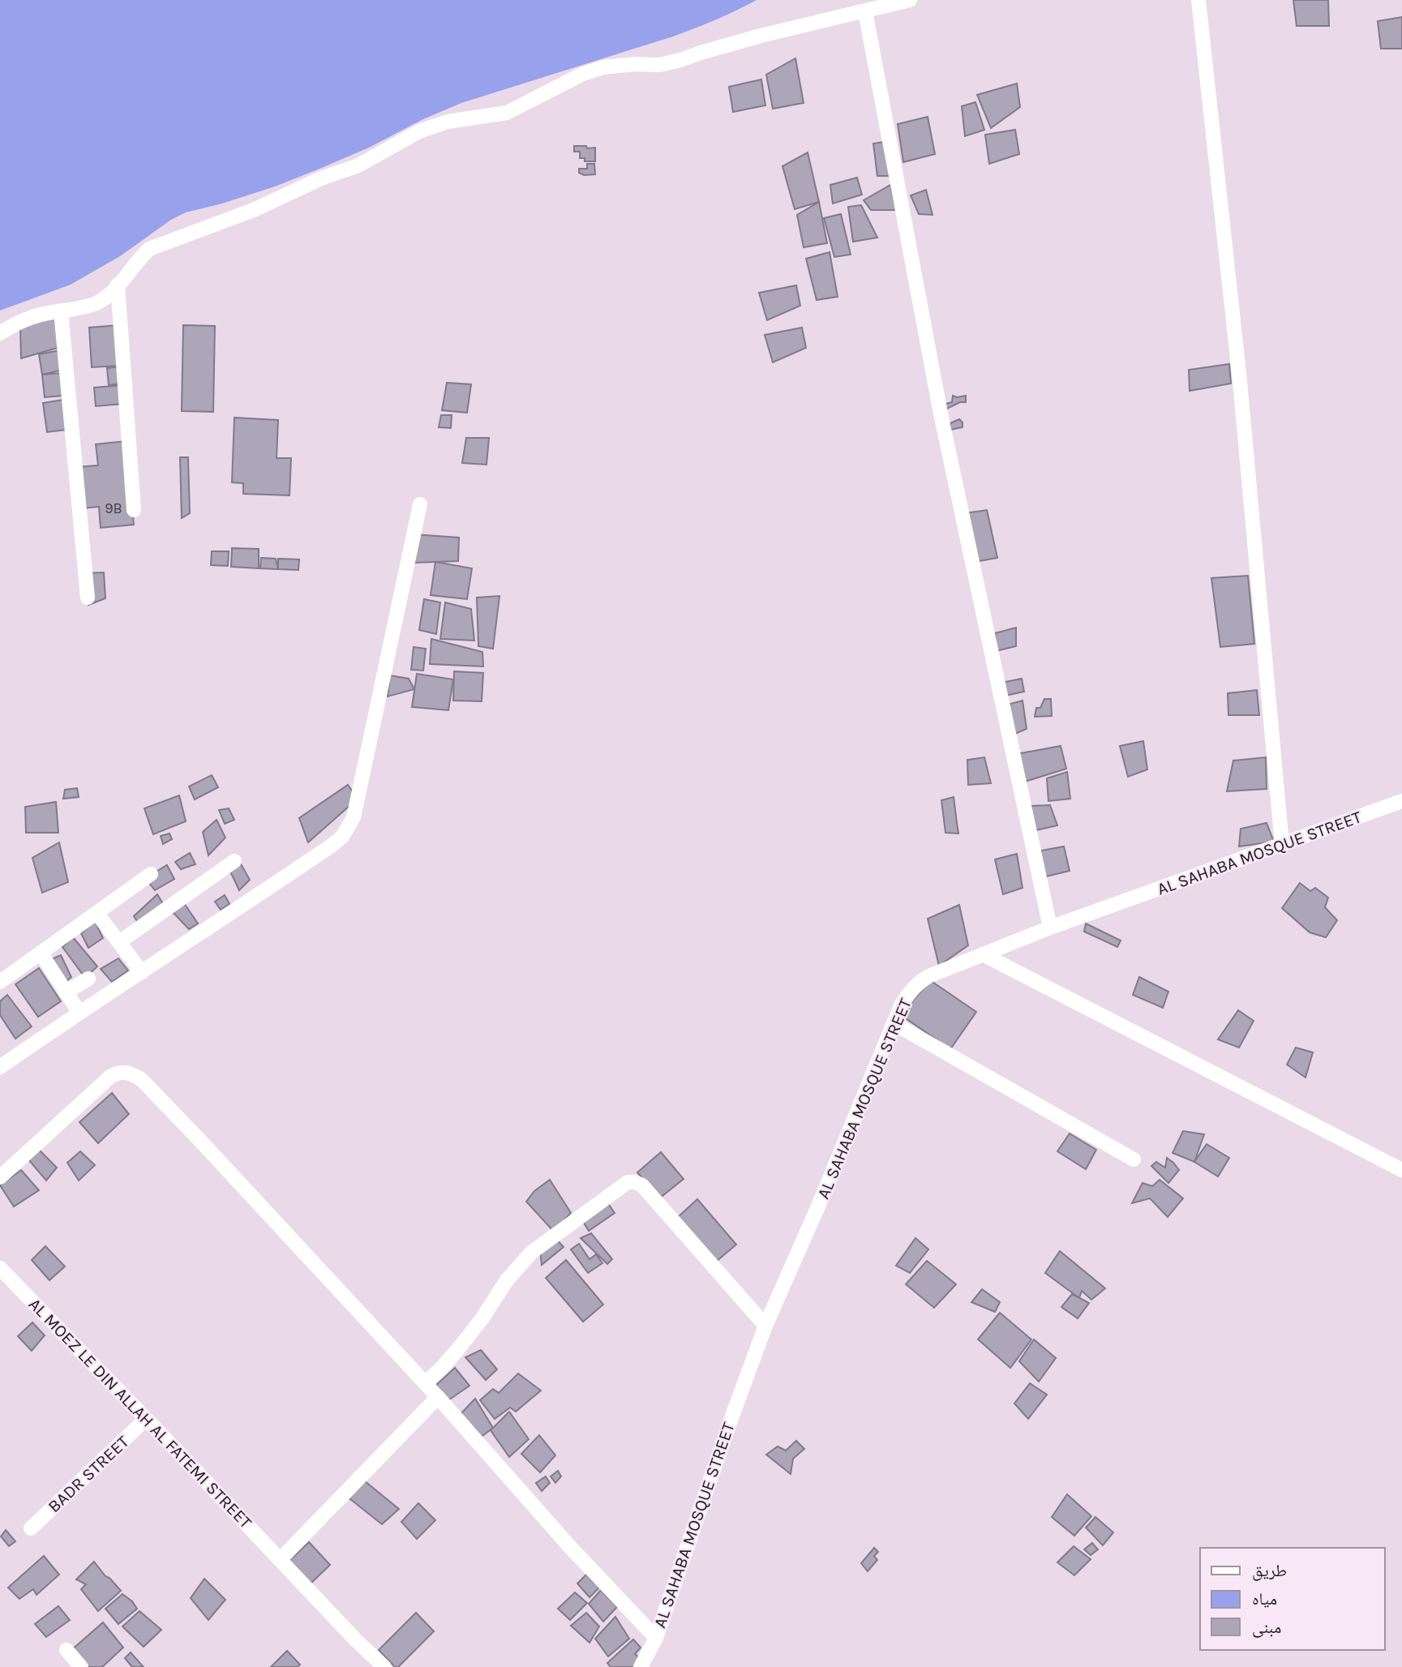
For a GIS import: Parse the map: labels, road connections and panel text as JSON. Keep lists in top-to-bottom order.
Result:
{
  "streets": {
    "street": ["AL SAHABA MOSQUE STREET", "AL MOEZ LE DIN ALLAH AL FATEMI STREET", "BADR STREET"]
  },
  "crossings": [
    ["AL MOEZ LE DIN ALLAH AL FATEMI STREET", "BADR STREET"]
  ],
  "house_numbers": ["9B"],
  "legend": ["طريق", "مياه", "مبنى"]
}
